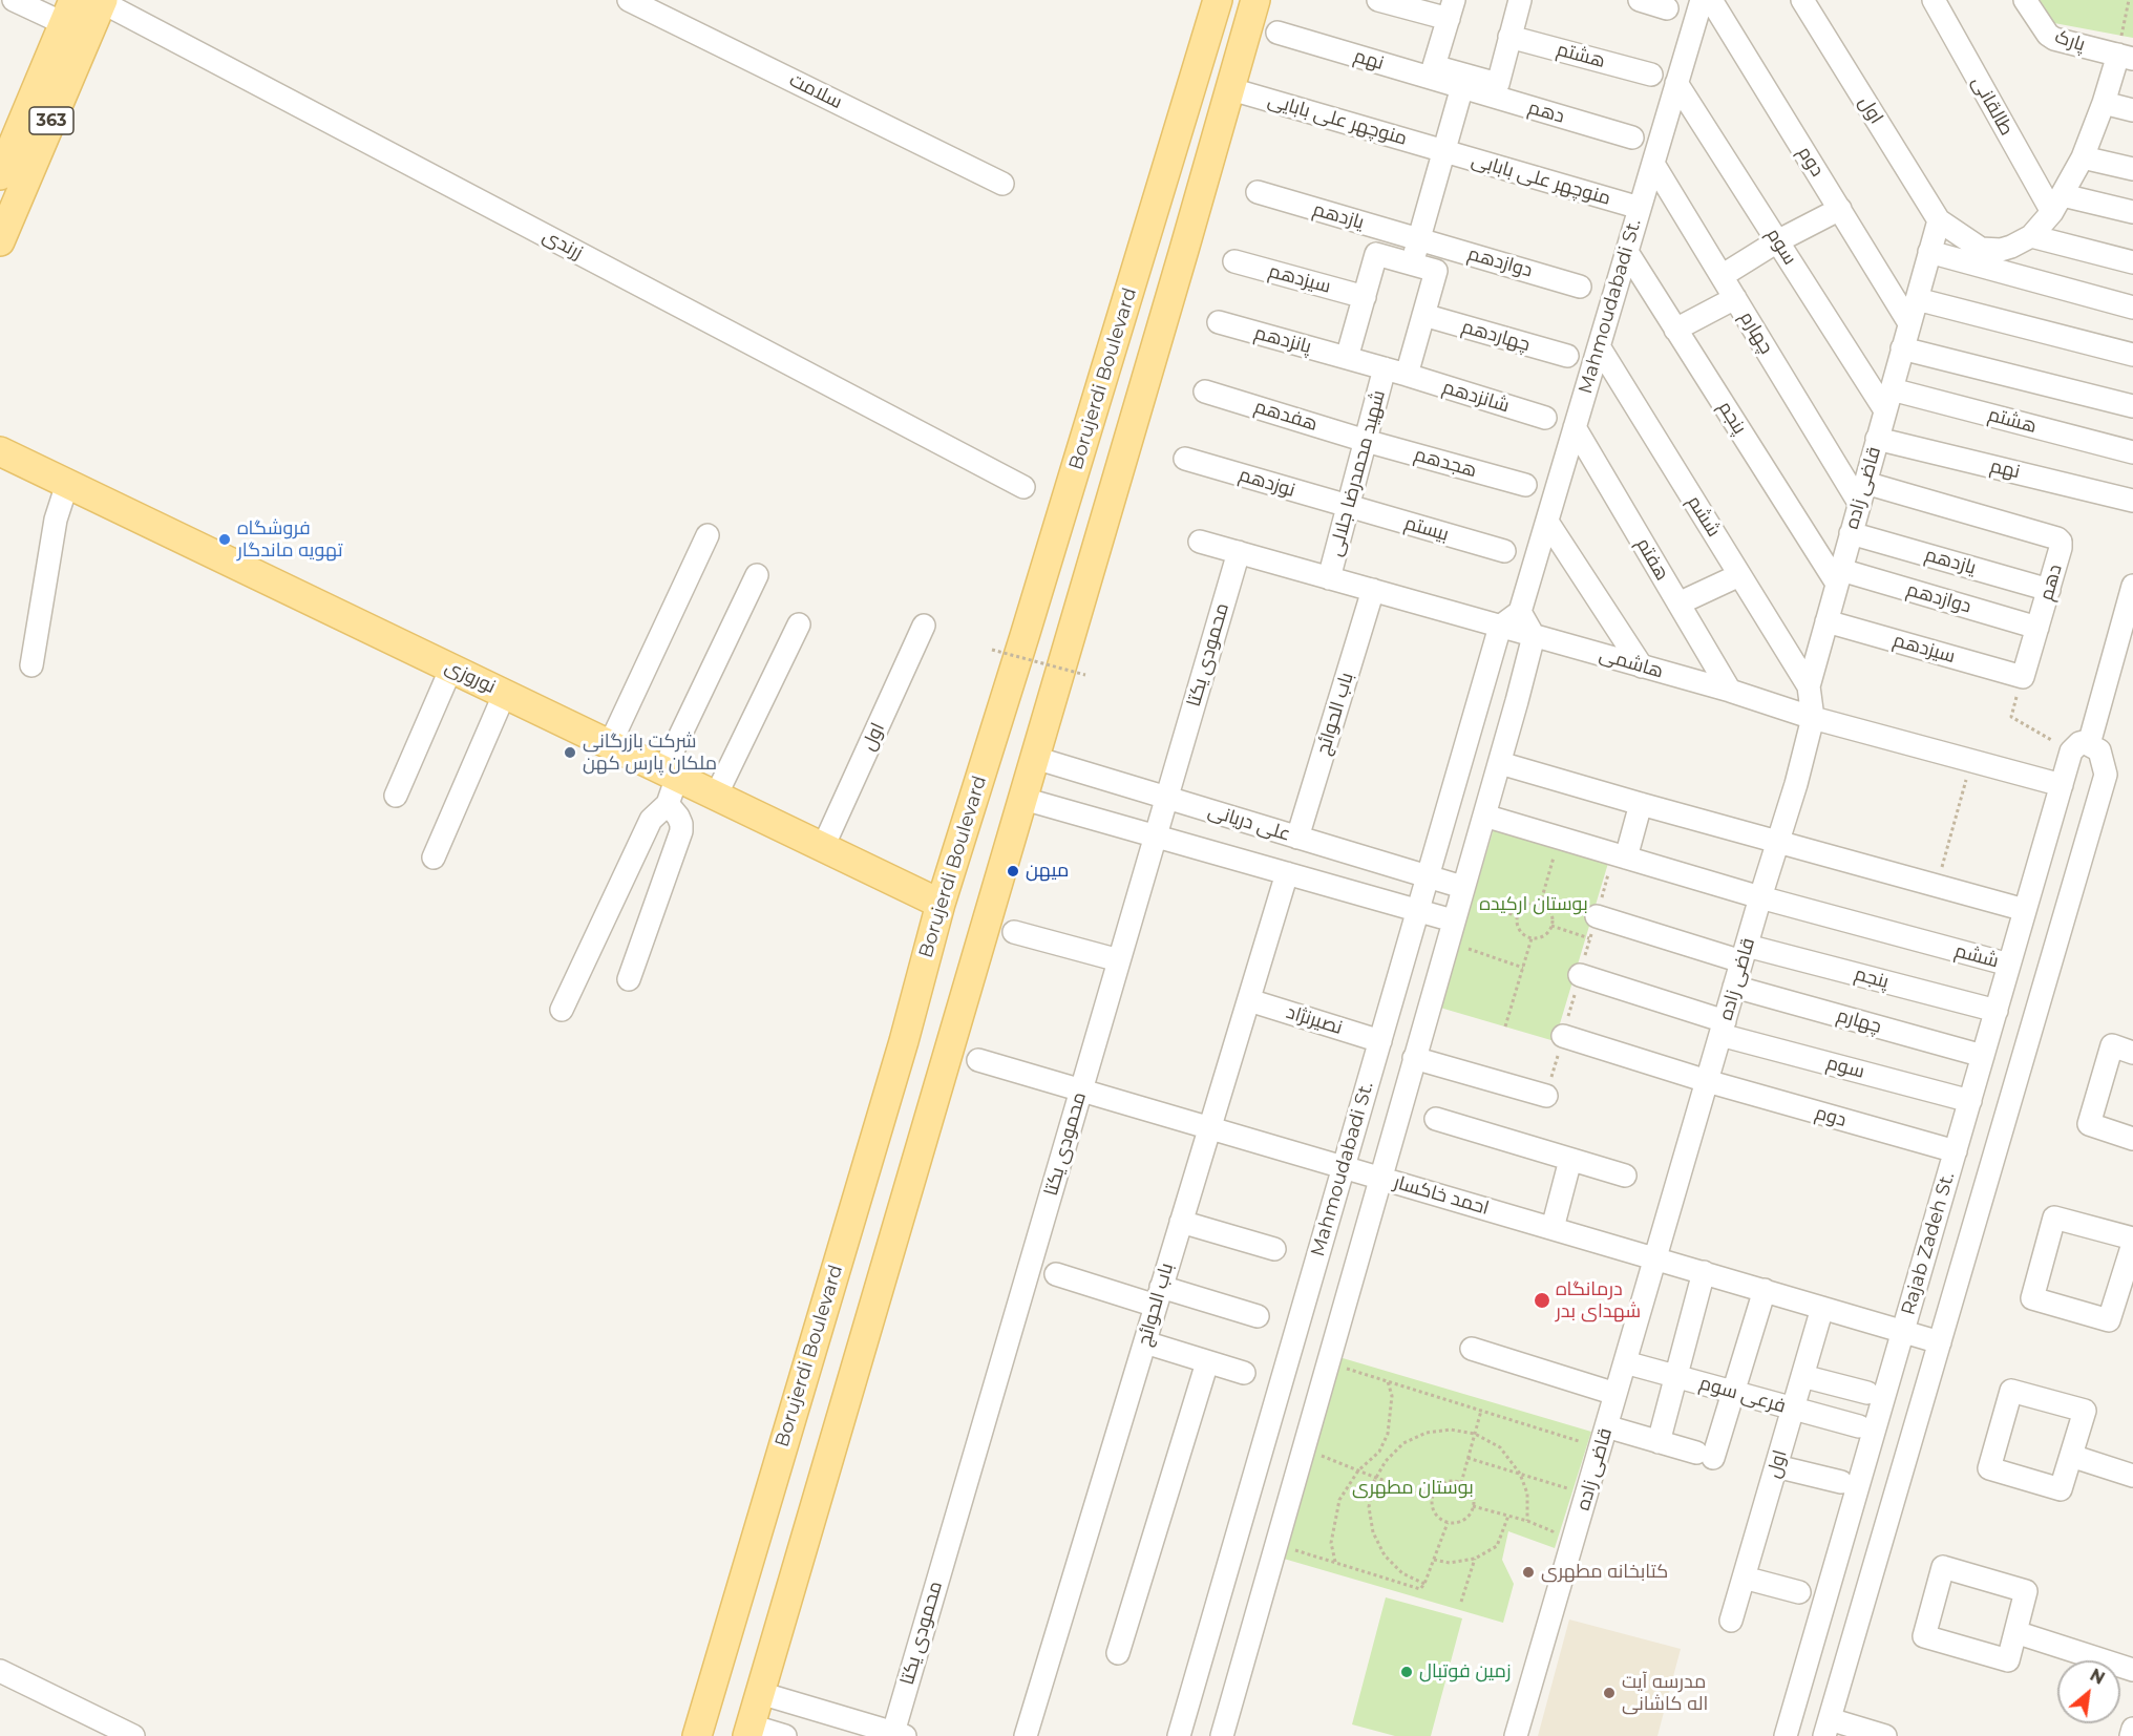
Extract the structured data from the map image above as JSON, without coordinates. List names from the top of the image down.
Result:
{
  "streets": {
    "main road": ["363", "Borujerdi Boulevard", "نوروزی"],
    "street": [
      "پارک",
      "هشتم",
      "نهم",
      "سلامت",
      "طالقانی",
      "اول",
      "دهم",
      "منوچهر علی بابایی",
      "دوم",
      "منوچهر علی بابابی",
      "یازدهم",
      "زرندی",
      "سوم",
      "دوازدهم",
      "سیزدهم",
      "Mahmoudabadi St.",
      "چهارم",
      "چهاردهم",
      "پانزدهم",
      "شانزدهم",
      "هفدهم",
      "پنجم",
      "هجدهم",
      "شهید محمدرضا جلالی",
      "نوزدهم",
      "قاضی زاده",
      "ششم",
      "بیستم",
      "هفتم",
      "محمودی یکتا",
      "هاشمی",
      "باب الحوائج",
      "علی دریانی",
      "نصیرنژاد",
      "احمد خاکسار",
      "Rajab Zadeh St.",
      "فرعی سوم"
    ]
  },
  "crossings": [
    ["هشتم", "قاضی زاده"],
    ["نهم", "دهم"],
    ["نهم", "قاضی زاده"],
    ["اول", "قاضی زاده"],
    ["اول", "نوروزی"],
    ["اول", "احمد خاکسار"],
    ["اول", "فرعی سوم"],
    ["دهم", "یازدهم"],
    ["دهم", "دوازدهم"],
    ["دهم", "سیزدهم"],
    ["دهم", "چهارم"],
    ["دهم", "قاضی زاده"],
    ["منوچهر علی بابایی", "منوچهر علی بابابی"],
    ["363", "زرندی"],
    ["دوم", "قاضی زاده"],
    ["دوم", "Rajab Zadeh St."],
    ["منوچهر علی بابابی", "Mahmoudabadi St."],
    ["یازدهم", "دوازدهم"],
    ["یازدهم", "قاضی زاده"],
    ["سوم", "Mahmoudabadi St."],
    ["سوم", "قاضی زاده"],
    ["سوم", "Rajab Zadeh St."],
    ["دوازدهم", "پنجم"],
    ["دوازدهم", "قاضی زاده"],
    ["سیزدهم", "شهید محمدرضا جلالی"],
    ["سیزدهم", "قاضی زاده"],
    ["Mahmoudabadi St.", "چهارم"],
    ["Mahmoudabadi St.", "پنجم"],
    ["Mahmoudabadi St.", "ششم"],
    ["Mahmoudabadi St.", "هفتم"],
    ["Mahmoudabadi St.", "هاشمی"],
    ["Mahmoudabadi St.", "علی دریانی"],
    ["Mahmoudabadi St.", "نصیرنژاد"],
    ["Mahmoudabadi St.", "احمد خاکسار"],
    ["چهارم", "قاضی زاده"],
    ["چهارم", "Rajab Zadeh St."],
    ["چهاردهم", "شهید محمدرضا جلالی"],
    ["پانزدهم", "شهید محمدرضا جلالی"],
    ["Borujerdi Boulevard", "نوروزی"],
    ["شانزدهم", "شهید محمدرضا جلالی"],
    ["هفدهم", "هجدهم"],
    ["هفدهم", "شهید محمدرضا جلالی"],
    ["پنجم", "قاضی زاده"],
    ["پنجم", "Rajab Zadeh St."],
    ["هجدهم", "شهید محمدرضا جلالی"],
    ["شهید محمدرضا جلالی", "نوزدهم"],
    ["شهید محمدرضا جلالی", "بیستم"],
    ["شهید محمدرضا جلالی", "هاشمی"],
    ["نوزدهم", "بیستم"],
    ["قاضی زاده", "ششم"],
    ["قاضی زاده", "هاشمی"],
    ["قاضی زاده", "احمد خاکسار"],
    ["قاضی زاده", "فرعی سوم"],
    ["ششم", "Rajab Zadeh St."],
    ["هفتم", "هاشمی"],
    ["محمودی یکتا", "هاشمی"],
    ["محمودی یکتا", "علی دریانی"],
    ["محمودی یکتا", "احمد خاکسار"],
    ["هاشمی", "باب الحوائج"],
    ["هاشمی", "Rajab Zadeh St."],
    ["باب الحوائج", "علی دریانی"],
    ["باب الحوائج", "نصیرنژاد"],
    ["باب الحوائج", "احمد خاکسار"],
    ["احمد خاکسار", "Rajab Zadeh St."]
  ],
  "parks": ["بوستان ارکیده", "بوستان مطهری"],
  "places": [
    "فروشگاه تهویه ماندگار",
    "شرکت بازرگانی ملکان پارس کهن",
    "میهن",
    "درمانگاه شهدای بدر",
    "کتابخانه مطهری",
    "زمین فوتبال",
    "مدرسه آیت اله کاشانی"
  ],
  "north": "top right"
}
